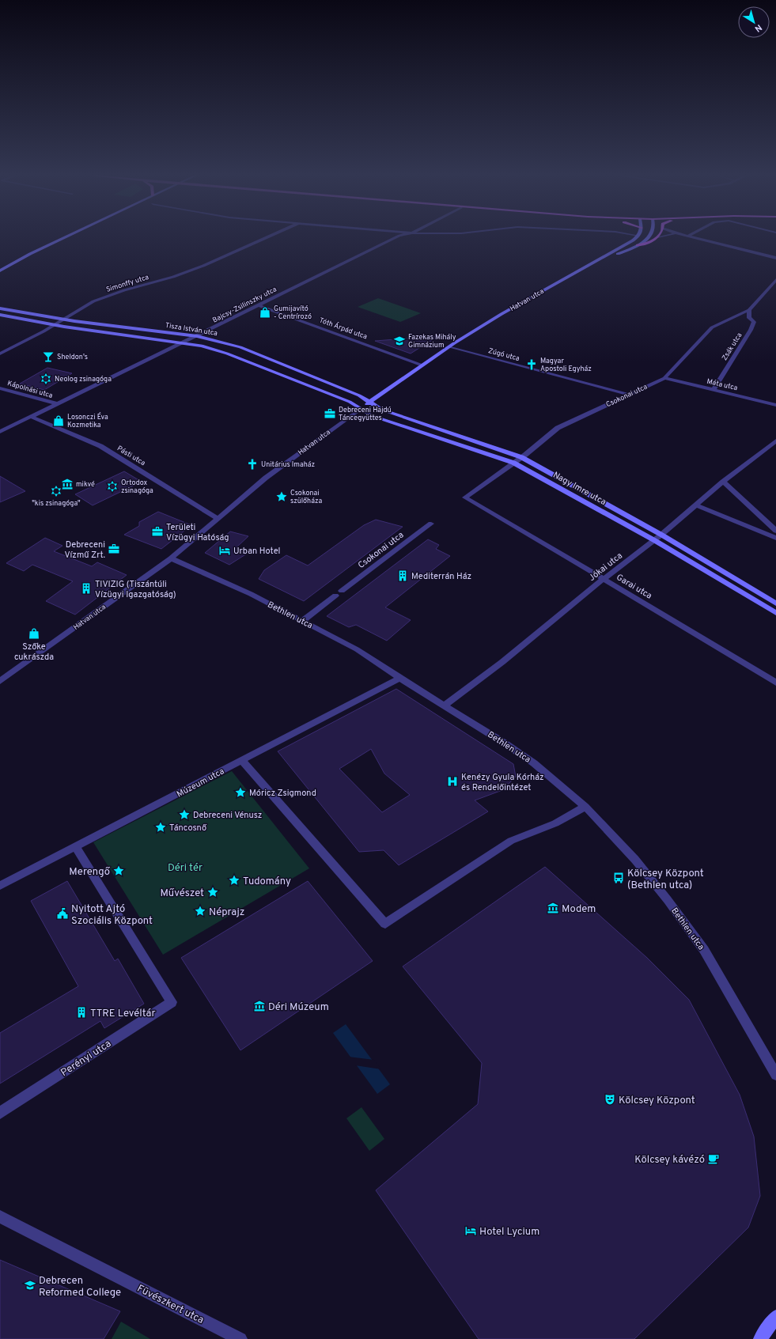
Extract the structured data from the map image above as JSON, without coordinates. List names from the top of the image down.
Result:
{
  "streets": {
    "street": [
      "Simonffy utca",
      "Hatvan utca",
      "Bajcsy-Zsilinszky utca",
      "Tóth Árpád utca",
      "Tisza István utca",
      "Zsák utca",
      "Zúgó utca",
      "Máta utca",
      "Kápolnási utca",
      "Csokonai utca",
      "Pásti utca",
      "Nagy Imre utca",
      "Jókai utca",
      "Garai utca",
      "Bethlen utca",
      "Múzeum utca",
      "Perényi utca",
      "Füvészkert utca"
    ]
  },
  "crossings": [
    ["Simonffy utca", "Tisza István utca"],
    ["Hatvan utca", "Tóth Árpád utca"],
    ["Hatvan utca", "Tisza István utca"],
    ["Hatvan utca", "Zúgó utca"],
    ["Hatvan utca", "Pásti utca"],
    ["Hatvan utca", "Nagy Imre utca"],
    ["Hatvan utca", "Bethlen utca"],
    ["Bajcsy-Zsilinszky utca", "Tóth Árpád utca"],
    ["Bajcsy-Zsilinszky utca", "Tisza István utca"],
    ["Bajcsy-Zsilinszky utca", "Kápolnási utca"],
    ["Bajcsy-Zsilinszky utca", "Pásti utca"],
    ["Tisza István utca", "Nagy Imre utca"],
    ["Zsák utca", "Máta utca"],
    ["Zsák utca", "Csokonai utca"],
    ["Zúgó utca", "Csokonai utca"],
    ["Máta utca", "Csokonai utca"],
    ["Csokonai utca", "Nagy Imre utca"],
    ["Csokonai utca", "Garai utca"],
    ["Nagy Imre utca", "Jókai utca"],
    ["Jókai utca", "Garai utca"],
    ["Jókai utca", "Bethlen utca"],
    ["Bethlen utca", "Múzeum utca"],
    ["Múzeum utca", "Perényi utca"]
  ],
  "parks": ["Déri tér"],
  "places": {
    "shop": ["Gumijavító - Centrírozó", "Losonczi Éva Kozmetika", "Szőke cukrászda"],
    "school or university": ["Fazekas Mihály Gimnázium", "Debrecen Reformed College"],
    "bar": ["Sheldon's"],
    "church": ["Magyar Apostoli Egyház", "Unitárius Imaház"],
    "synagogue": ["Neolog zsinagóga", "Ortodox zsinagóga", "\"kis zsinagóga\""],
    "office": ["Debreceni Hajdú Táncegyüttes", "Területi Vízügyi Hatóság", "Debreceni Vízmű Zrt."],
    "museum": ["mikvé", "Modem", "Déri Múzeum"],
    "place": [
      "Csokonai szülőháza",
      "Móricz Zsigmond",
      "Debreceni Vénusz",
      "Táncosnő",
      "Merengő",
      "Tudomány",
      "Művészet",
      "Néprajz"
    ],
    "hotel": ["Urban Hotel", "Hotel Lycium"],
    "building": ["Mediterrán Ház", "TIVIZIG (Tiszántúli Vízügyi Igazgatóság)", "TTRE Levéltár"],
    "hospital": ["Kenézy Gyula Kórház és Rendelőintézet"],
    "bus stop": ["Kölcsey Központ (Bethlen utca)"],
    "public building": ["Nyitott Ajtó Szociális Központ"],
    "theatre": ["Kölcsey Központ"],
    "cafe": ["Kölcsey kávézó"]
  },
  "north": "bottom right"
}
